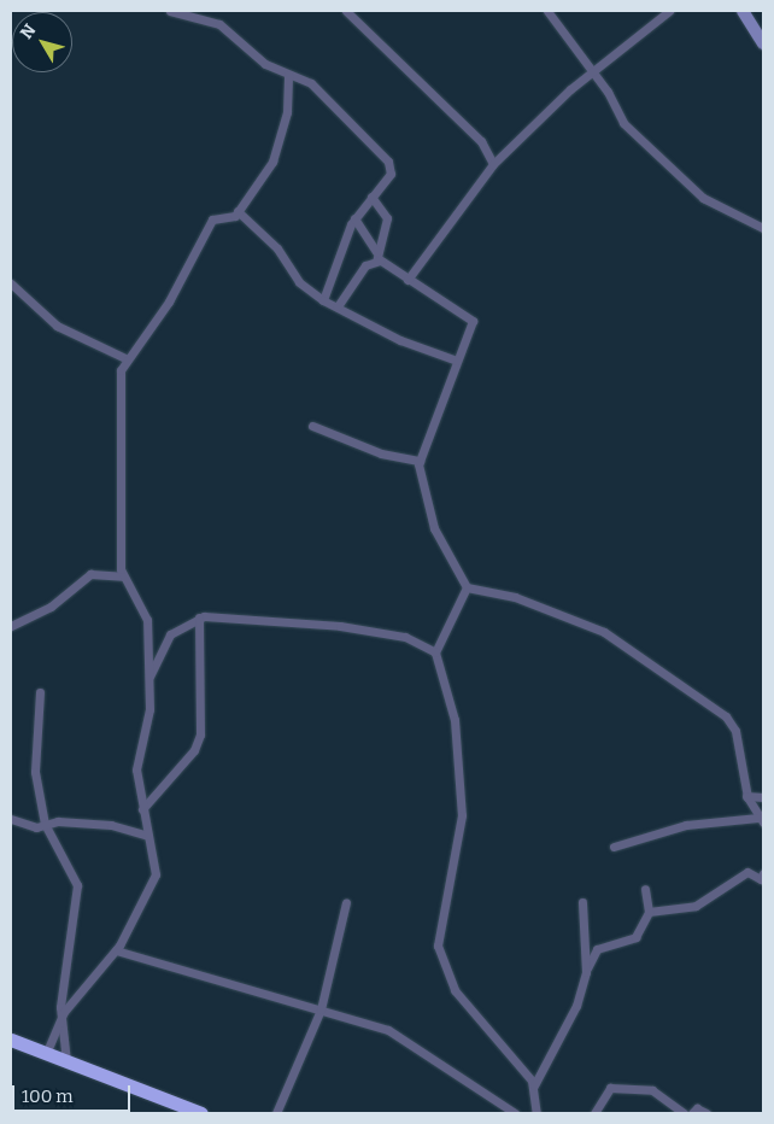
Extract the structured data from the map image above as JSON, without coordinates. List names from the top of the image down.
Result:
{
  "scale_bar": "100 m",
  "north": "top left"
}
